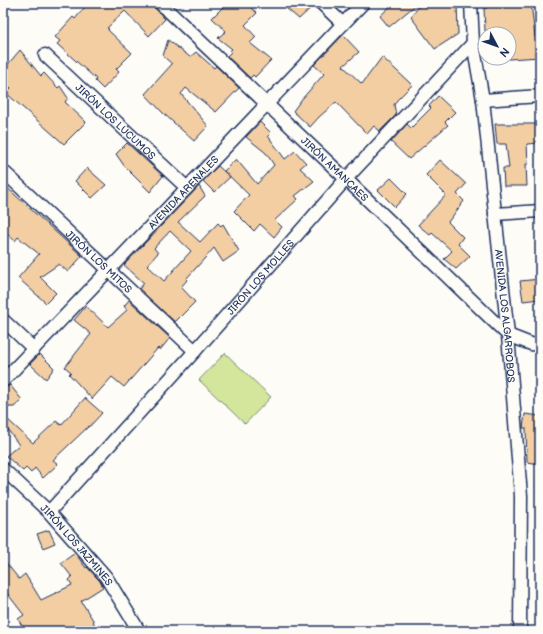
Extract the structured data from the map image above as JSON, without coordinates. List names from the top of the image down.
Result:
{
  "streets": {
    "street": [
      "JIRÓN LOS LÚCUMOS",
      "JIRÓN AMANCAES",
      "AVENIDA ARENALES",
      "JIRÓN LOS MITOS",
      "JIRÓN LOS MOLLES",
      "AVENIDA LOS ALGARROBOS",
      "JIRÓN LOS JAZMINES"
    ]
  },
  "crossings": [
    ["JIRÓN LOS LÚCUMOS", "AVENIDA ARENALES"],
    ["JIRÓN AMANCAES", "AVENIDA ARENALES"],
    ["JIRÓN AMANCAES", "JIRÓN LOS MOLLES"],
    ["JIRÓN AMANCAES", "AVENIDA LOS ALGARROBOS"],
    ["AVENIDA ARENALES", "JIRÓN LOS MITOS"],
    ["JIRÓN LOS MITOS", "JIRÓN LOS MOLLES"],
    ["JIRÓN LOS MOLLES", "AVENIDA LOS ALGARROBOS"],
    ["JIRÓN LOS MOLLES", "JIRÓN LOS JAZMINES"]
  ],
  "north": "bottom right"
}
